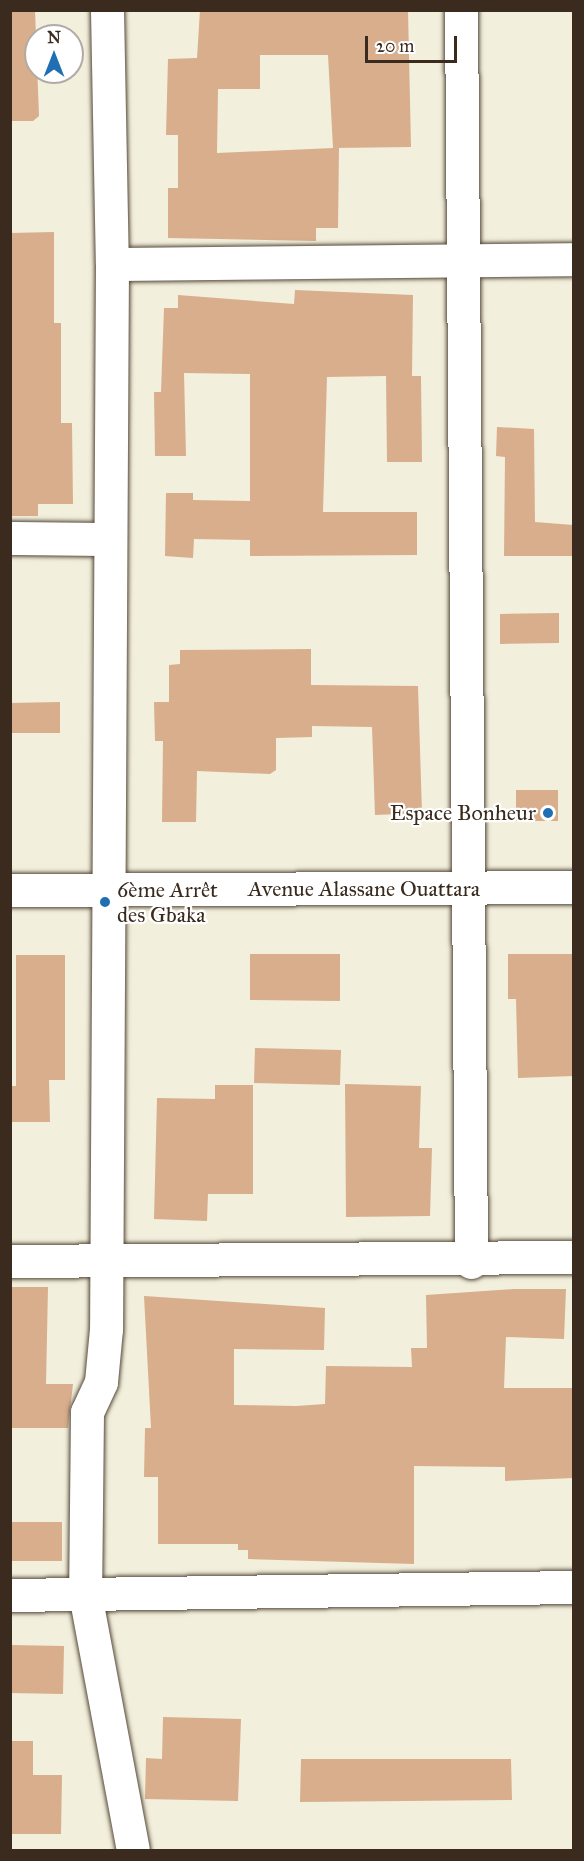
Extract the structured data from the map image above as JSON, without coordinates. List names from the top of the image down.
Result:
{
  "streets": {
    "street": ["Avenue Alassane Ouattara"]
  },
  "places": ["Espace Bonheur", "6ème Arrêt des Gbaka"],
  "scale_bar": "20 m",
  "north": "top"
}
